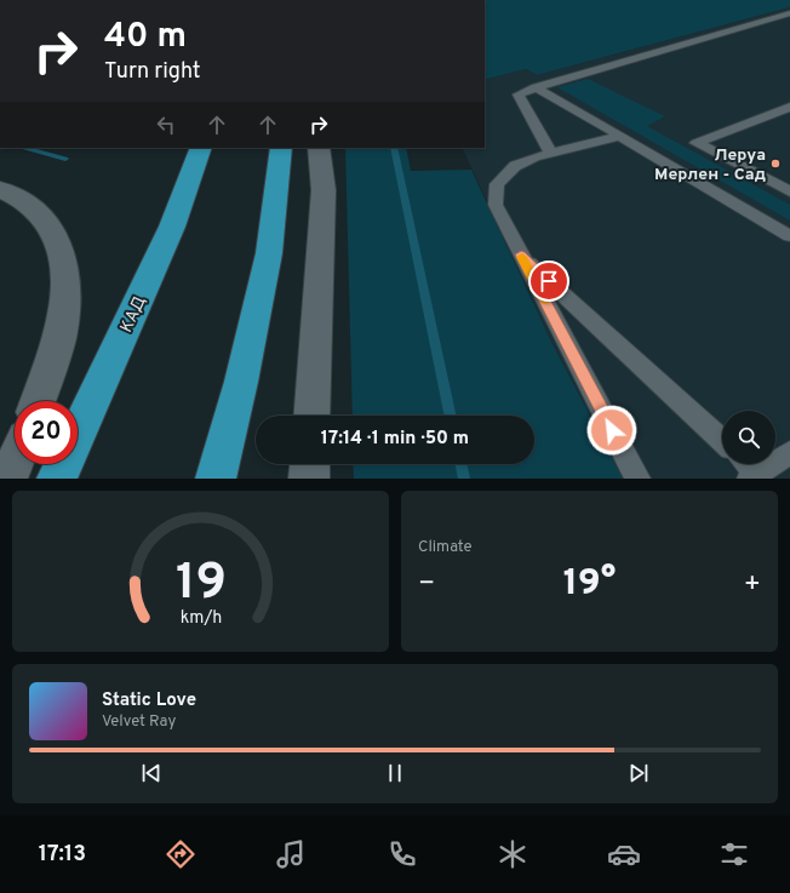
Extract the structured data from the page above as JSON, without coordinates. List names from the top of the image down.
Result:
{
  "streets": {
    "highway": ["КАД"]
  },
  "places": ["Леруа Мерлен - Сад"],
  "page": {
    "turn": ["40 m", "Turn right"],
    "limit": "20",
    "trip": "17:14 · 1 min · 50 m",
    "tile": "Climate",
    "heat": ["−", "19°", "+"],
    "song": ["Static Love", "Velvet Ray"],
    "tabs": "17:13",
    "gauge": ["19", "km/h"]
  }
}
